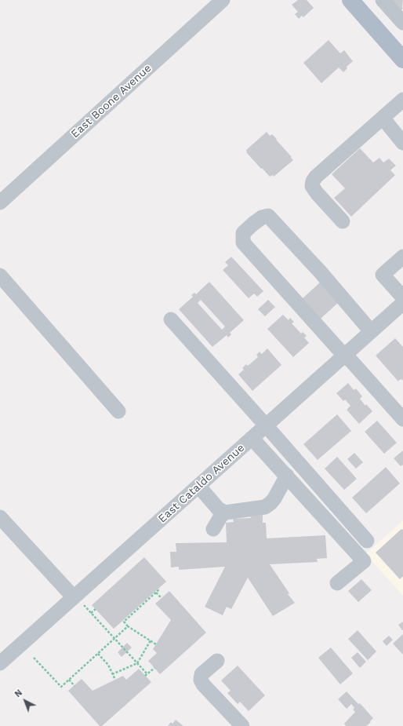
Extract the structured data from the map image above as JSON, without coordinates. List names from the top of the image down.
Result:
{
  "streets": {
    "street": ["East Boone Avenue", "East Cataldo Avenue"]
  },
  "north": "top left"
}
